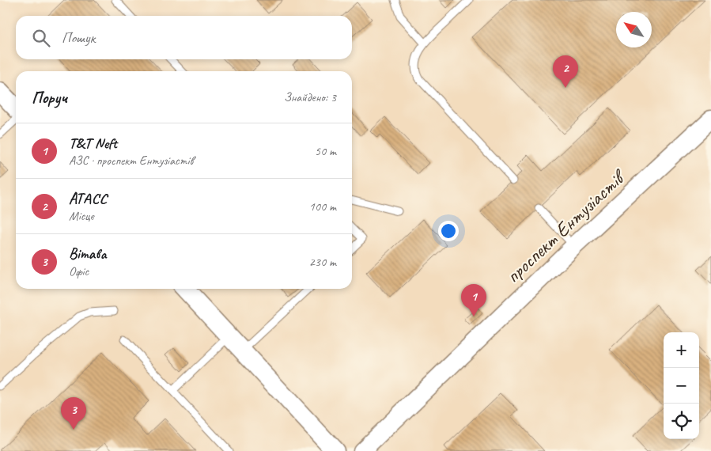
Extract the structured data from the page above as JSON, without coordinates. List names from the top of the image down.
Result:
{
  "streets": {
    "street": ["проспект Ентузіастів"]
  },
  "north": "top left",
  "page": {
    "search": "Пошук",
    "pins": ["2", "1", "3"],
    "heading": ["Поруч", "Знайдено: 3"],
    "list": [
      {
        "mark": "1",
        "name": "T&T Neft",
        "note": "АЗС · проспект Ентузіастів",
        "value": "50 m"
      },
      {
        "mark": "2",
        "name": "АТАСС",
        "note": "Місце",
        "value": "100 m"
      },
      {
        "mark": "3",
        "name": "Вітава",
        "note": "Офіс",
        "value": "230 m"
      }
    ],
    "map_buttons": ["+", "−"]
  }
}
